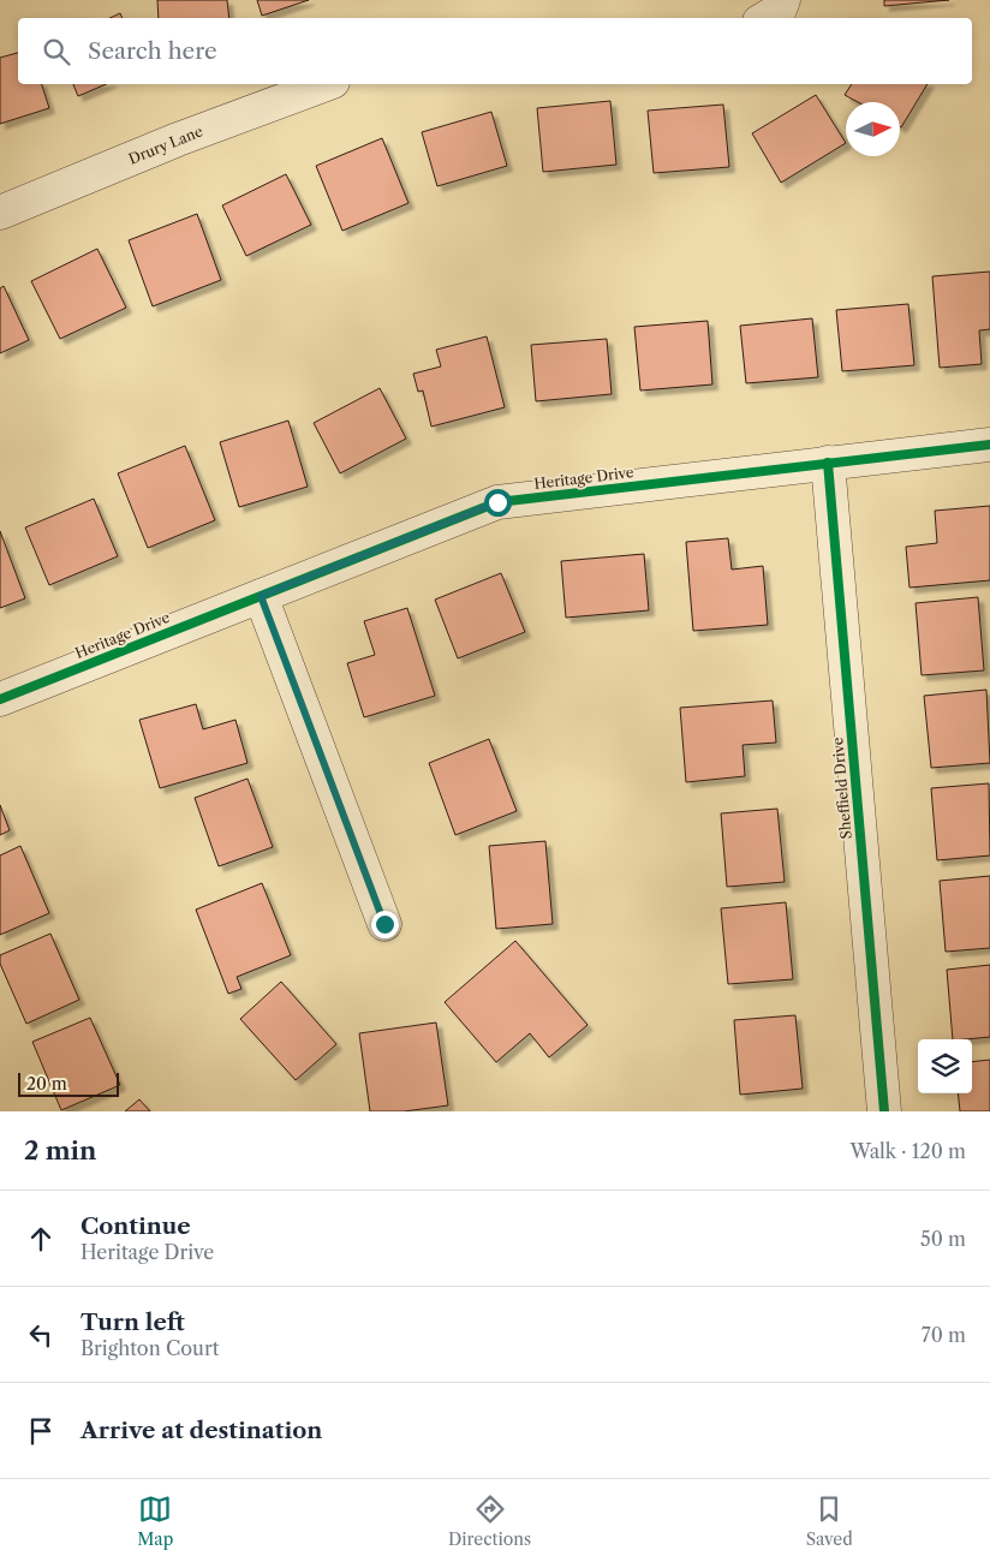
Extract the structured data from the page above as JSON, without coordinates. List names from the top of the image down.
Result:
{
  "streets": {
    "street": ["Drury Lane", "Heritage Drive", "Sheffield Drive"]
  },
  "crossings": [
    ["Heritage Drive", "Sheffield Drive"]
  ],
  "scale_bar": "20 m",
  "north": "right",
  "page": {
    "search": "Search here",
    "scale": "20 m",
    "heading": ["2 min", "Walk · 120 m"],
    "list": [
      ["Continue", "Heritage Drive", "50 m"],
      ["Turn left", "Brighton Court", "70 m"],
      "Arrive at destination"
    ],
    "nav": ["Map", "Directions", "Saved"]
  }
}
